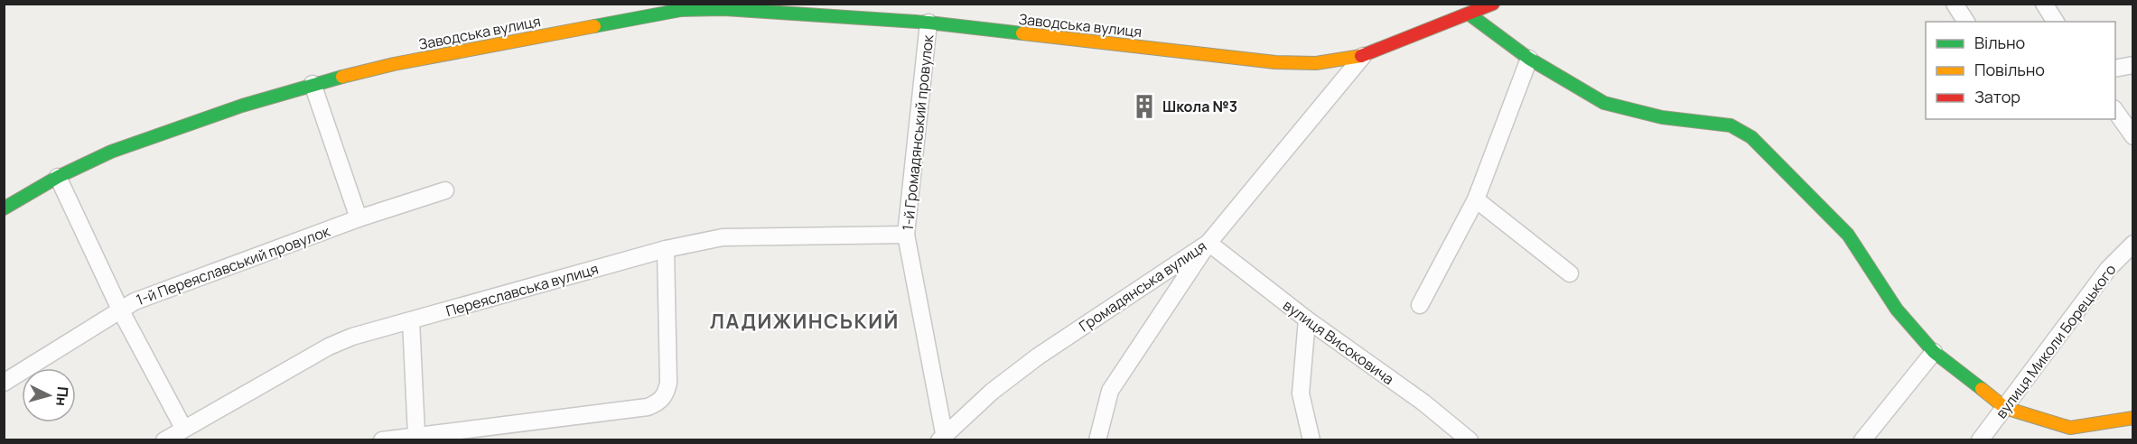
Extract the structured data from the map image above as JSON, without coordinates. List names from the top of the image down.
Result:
{
  "streets": {
    "street": [
      "Заводська вулиця",
      "1-й Громадянський провулок",
      "1-й Переяславський провулок",
      "Громадянська вулиця",
      "Переяславська вулиця",
      "вулиця Миколи Борецького",
      "вулиця Високовича"
    ]
  },
  "crossings": [
    ["Заводська вулиця", "1-й Громадянський провулок"],
    ["Заводська вулиця", "Громадянська вулиця"],
    ["1-й Громадянський провулок", "Громадянська вулиця"],
    ["1-й Громадянський провулок", "Переяславська вулиця"],
    ["Громадянська вулиця", "вулиця Високовича"]
  ],
  "districts": ["ЛАДИЖИНСЬКИЙ"],
  "places": {
    "building": ["Школа №3"]
  },
  "legend": ["Вільно", "Повільно", "Затор"],
  "north": "right"
}
